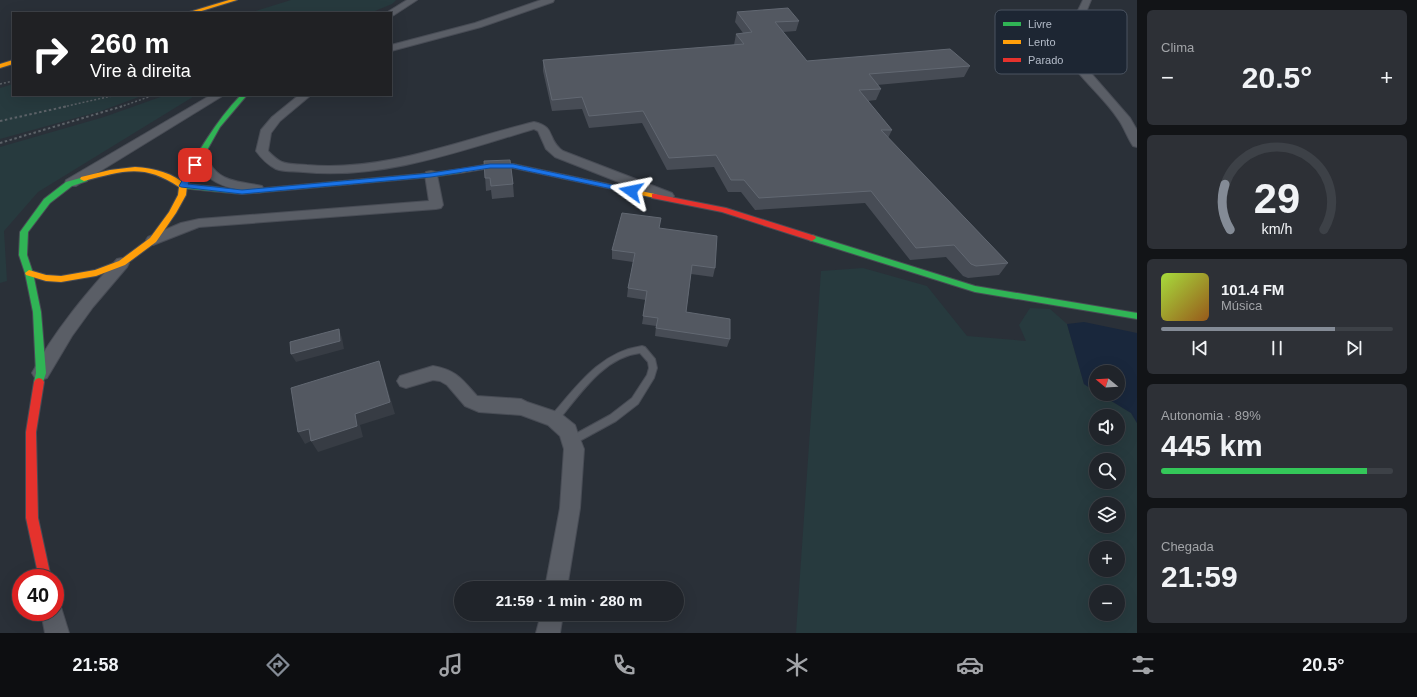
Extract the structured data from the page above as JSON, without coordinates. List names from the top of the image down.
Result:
{
  "legend": ["Livre", "Lento", "Parado"],
  "north": "left",
  "page": {
    "tile": [
      "Clima",
      ["Autonomia · 89%", "445 km"],
      ["Chegada", "21:59"]
    ],
    "turn": ["260 m", "Vire à direita"],
    "heat": ["−", "20.5°", "+"],
    "song": ["101.4 FM", "Música"],
    "map_buttons": ["+", "−"],
    "limit": "40",
    "trip": "21:59 · 1 min · 280 m",
    "tabs": ["21:58", "20.5°"],
    "gauge": ["29", "km/h"]
  }
}
